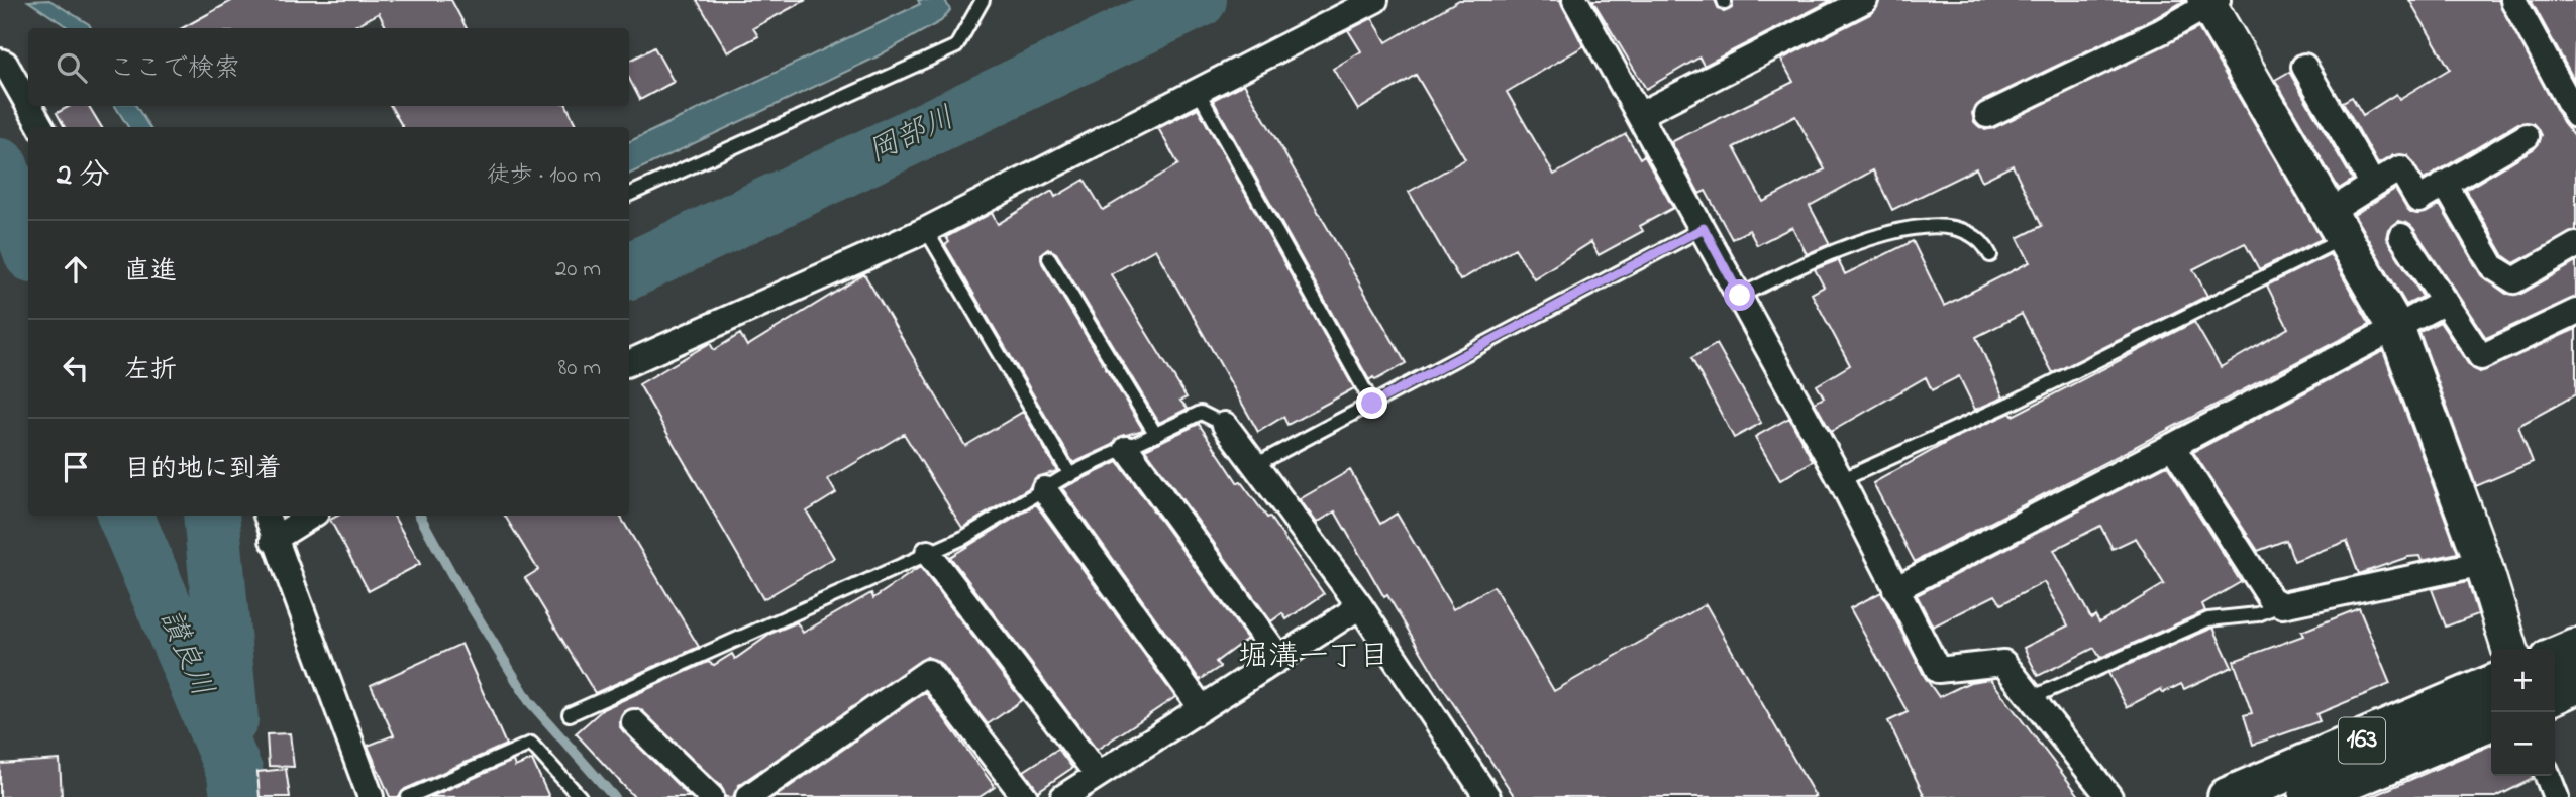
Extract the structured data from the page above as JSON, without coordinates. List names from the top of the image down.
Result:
{
  "streets": {
    "highway": ["163"]
  },
  "districts": ["堀溝一丁目"],
  "water": ["岡部川", "讃良川"],
  "page": {
    "search": "ここで検索",
    "heading": ["2 分", "徒歩 · 100 m"],
    "list": [
      ["直進", "20 m"],
      ["左折", "80 m"],
      "目的地に到着"
    ],
    "map_buttons": ["+", "−"]
  }
}
